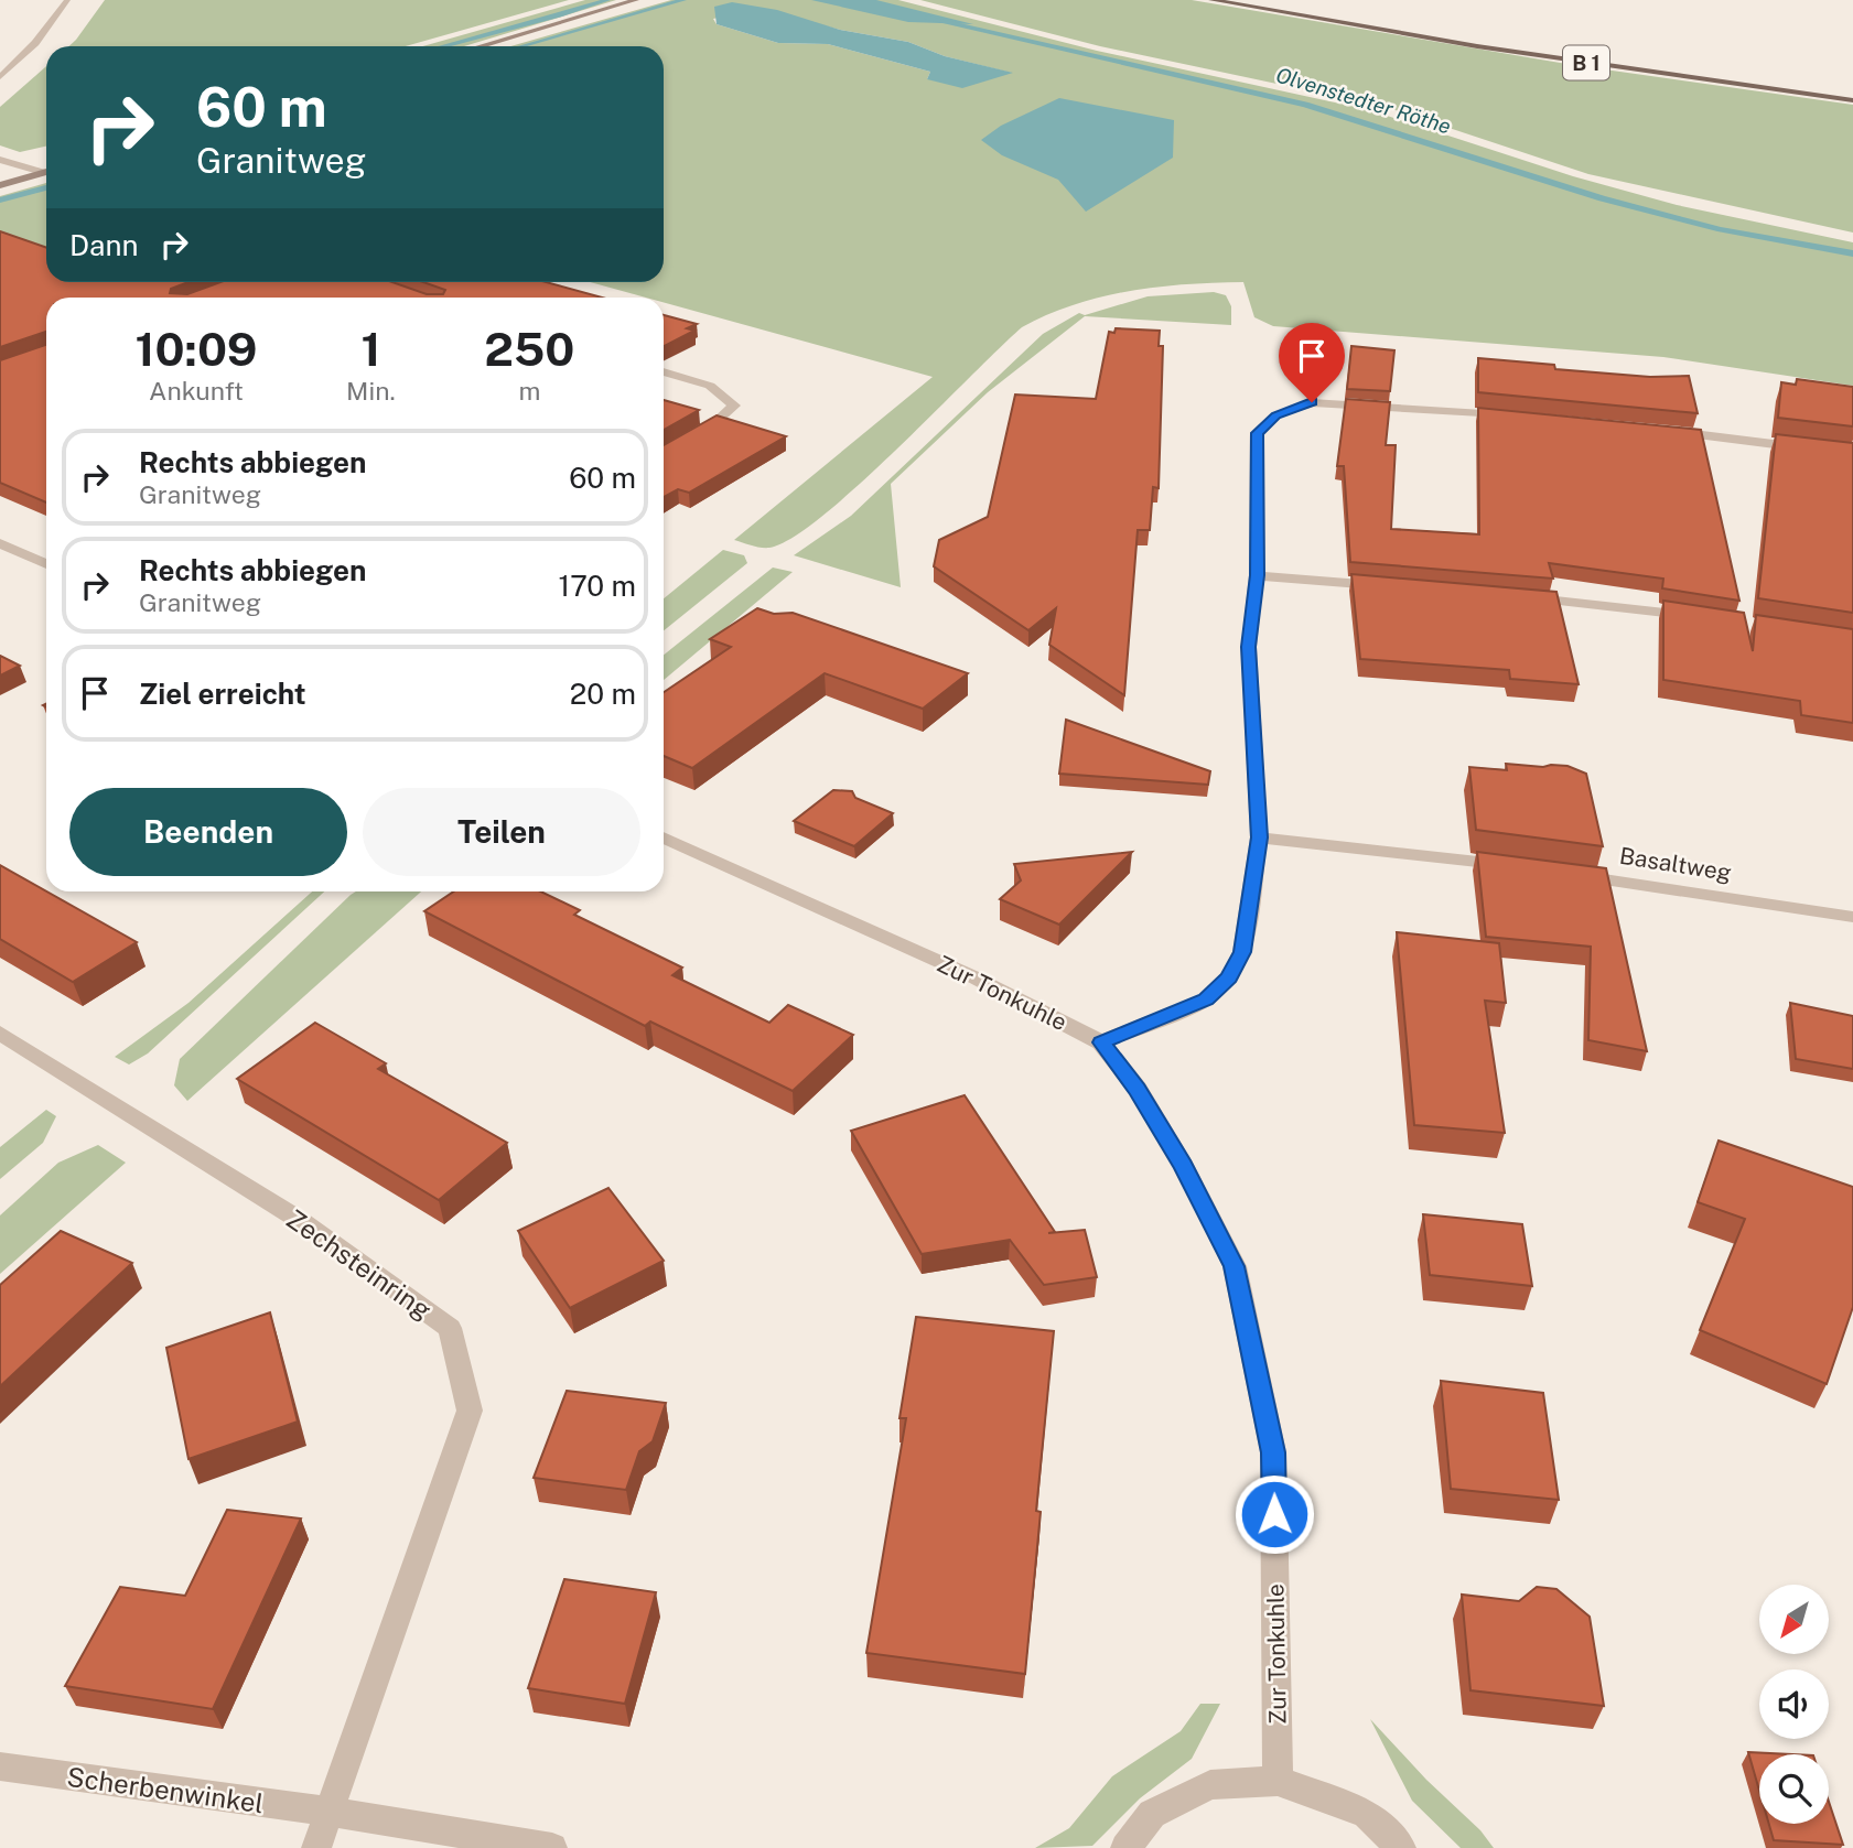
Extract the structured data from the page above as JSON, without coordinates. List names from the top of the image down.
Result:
{
  "streets": {
    "main road": ["B 1"],
    "street": [
      "Basaltweg",
      "Zur Tonkuhle",
      "Zechsteinring",
      "Scherbenwinkel"
    ]
  },
  "crossings": [
    ["Zechsteinring", "Scherbenwinkel"]
  ],
  "water": ["Olvenstedter Röthe"],
  "north": "bottom left",
  "page": {
    "turn": ["60 m", "Granitweg"],
    "then": "Dann",
    "eta": [
      "10:09",
      "Ankunft",
      "1",
      "Min.",
      "250",
      "m"
    ],
    "list": [
      {
        "name": "Rechts abbiegen",
        "note": "Granitweg",
        "value": "60 m"
      },
      {
        "name": "Rechts abbiegen",
        "note": "Granitweg",
        "value": "170 m"
      },
      {
        "name": "Ziel erreicht",
        "value": "20 m"
      }
    ],
    "buttons": ["Beenden", "Teilen"]
  }
}
